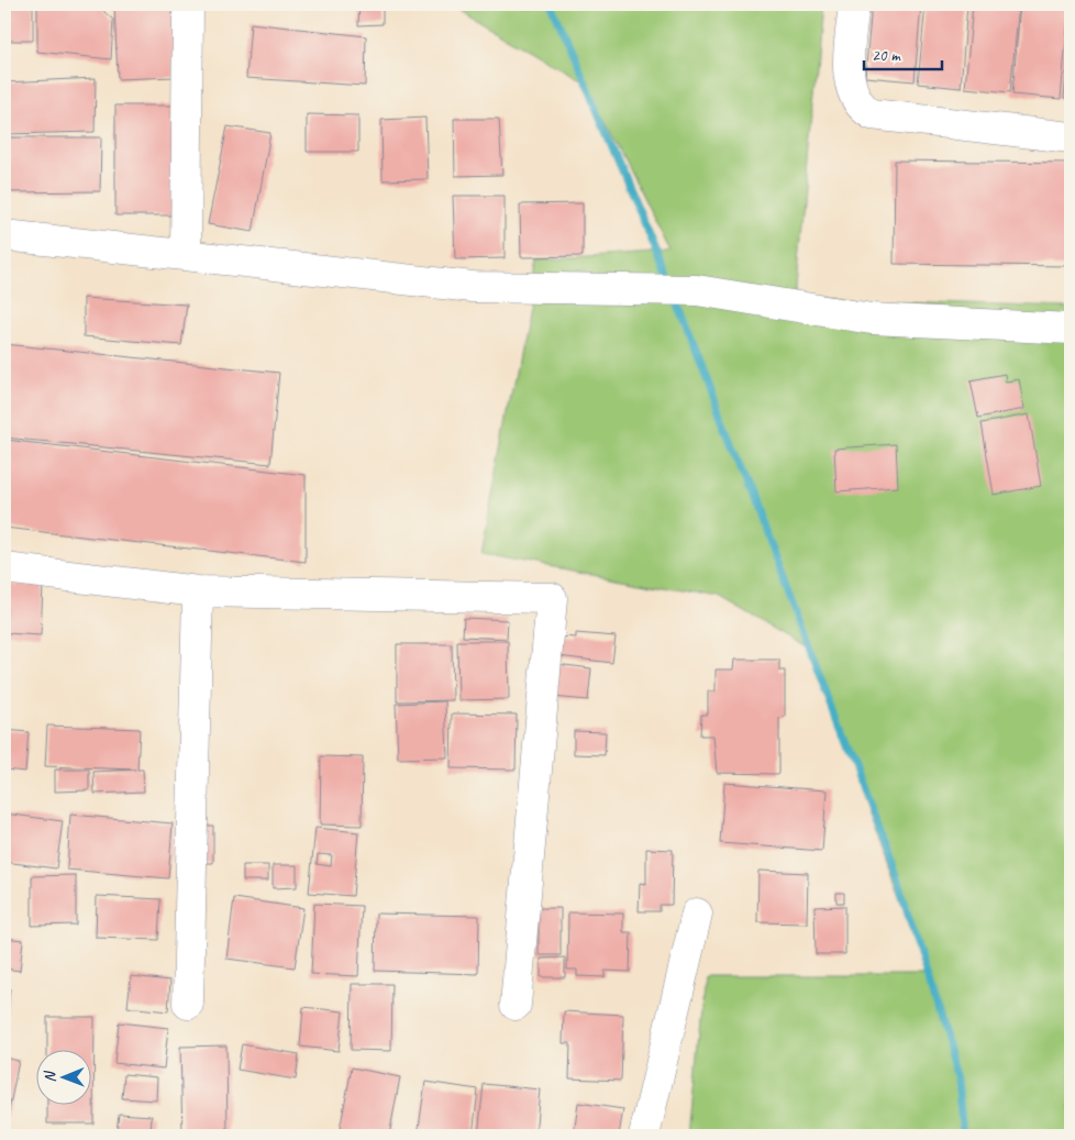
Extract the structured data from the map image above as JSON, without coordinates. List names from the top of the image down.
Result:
{
  "scale_bar": "20 m",
  "north": "left"
}
